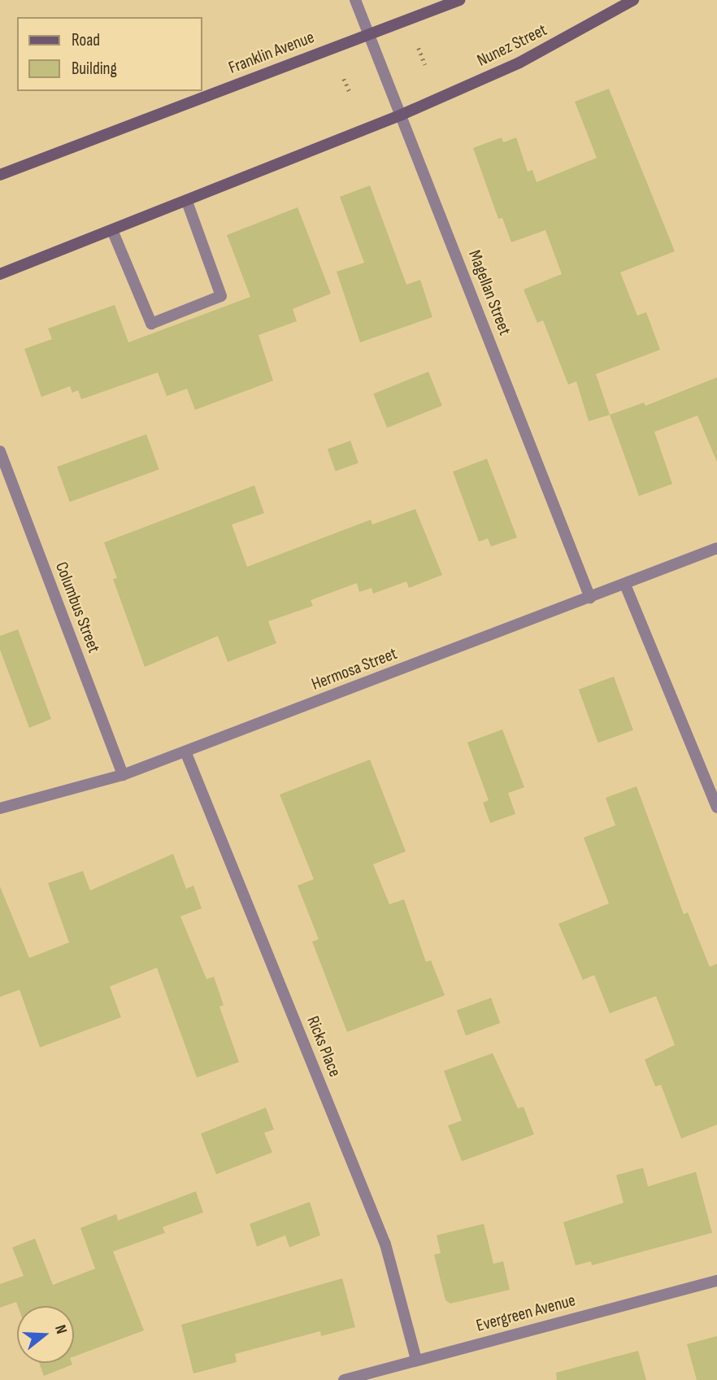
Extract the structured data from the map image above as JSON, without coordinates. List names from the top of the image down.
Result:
{
  "streets": {
    "main road": ["Nunez Street", "Franklin Avenue"],
    "street": [
      "Magellan Street",
      "Columbus Street",
      "Hermosa Street",
      "Ricks Place",
      "Evergreen Avenue"
    ]
  },
  "crossings": [
    ["Nunez Street", "Magellan Street"],
    ["Franklin Avenue", "Magellan Street"],
    ["Magellan Street", "Hermosa Street"],
    ["Columbus Street", "Hermosa Street"],
    ["Hermosa Street", "Ricks Place"],
    ["Ricks Place", "Evergreen Avenue"]
  ],
  "legend": ["Road", "Building"],
  "north": "right"
}
